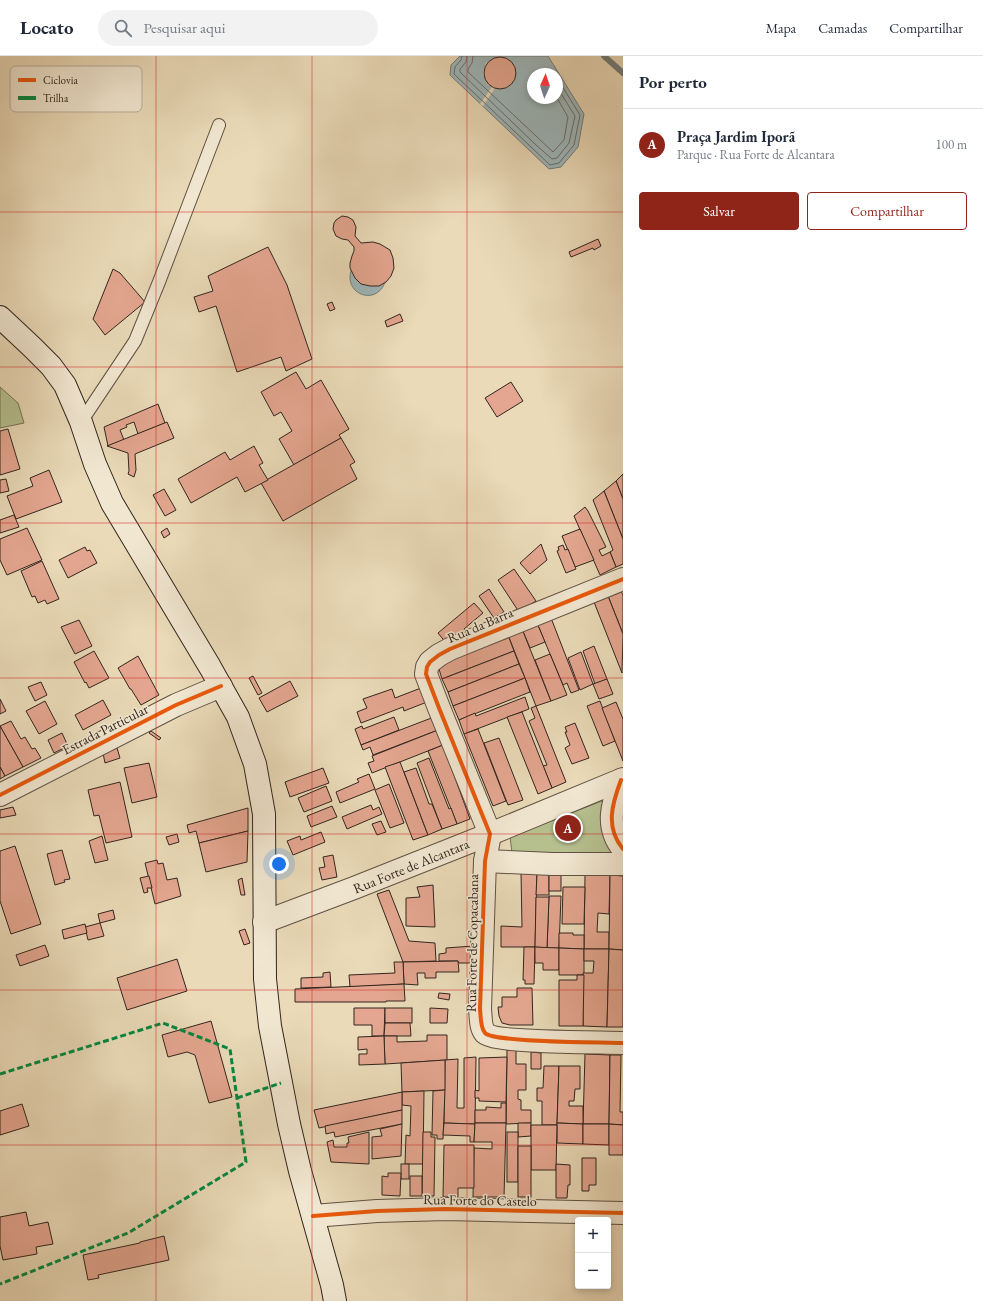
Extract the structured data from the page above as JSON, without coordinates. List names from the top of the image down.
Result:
{
  "streets": {
    "street": [
      "Rua da Barra",
      "Estrada Particular",
      "Rua Forte de Alcantara",
      "Rua Forte de Copacabana",
      "Rua Forte do Castelo"
    ]
  },
  "crossings": [
    ["Rua da Barra", "Rua Forte de Alcantara"],
    ["Rua da Barra", "Rua Forte de Copacabana"],
    ["Rua Forte de Alcantara", "Rua Forte de Copacabana"]
  ],
  "legend": ["Ciclovia", "Trilha"],
  "north": "top",
  "page": {
    "header": "Locato",
    "search": "Pesquisar aqui",
    "nav": ["Mapa", "Camadas", "Compartilhar"],
    "heading": "Por perto",
    "list": [
      {
        "mark": "A",
        "name": "Praça Jardim Iporã",
        "note": "Parque · Rua Forte de Alcantara",
        "value": "100 m"
      }
    ],
    "buttons": ["Salvar", "Compartilhar"],
    "pins": "A",
    "map_buttons": ["+", "−"]
  }
}
